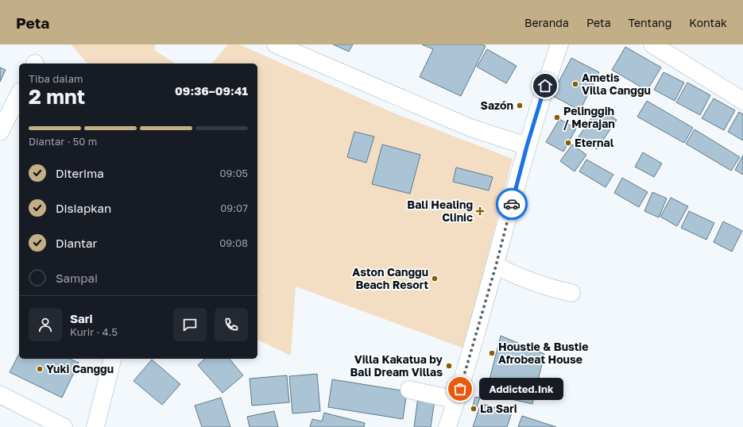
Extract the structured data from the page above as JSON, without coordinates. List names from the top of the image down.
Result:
{
  "places": {
    "other": [
      "Ametis Villa Canggu",
      "Sazón",
      "Pelinggih / Merajan",
      "Eternal",
      "Aston Canggu Beach Resort",
      "Houstie & Bustie Afrobeat House",
      "Villa Kakatua by Bali Dream Villas",
      "Yuki Canggu",
      "Addicted.Ink",
      "La Sari"
    ],
    "health": ["Bali Healing Clinic"]
  },
  "page": {
    "header": "Peta",
    "nav": [
      "Beranda",
      "Peta",
      "Tentang",
      "Kontak"
    ],
    "heading": ["2 mnt", "Tiba dalam", "09:36–09:41"],
    "panel": ["Sari", "Kurir · 4.5"],
    "bar": "Diantar · 50 m",
    "list": [
      ["Diterima", "09:05"],
      ["Disiapkan", "09:07"],
      ["Diantar", "09:08"],
      "Sampai"
    ],
    "bubble": "Addicted.Ink"
  }
}
